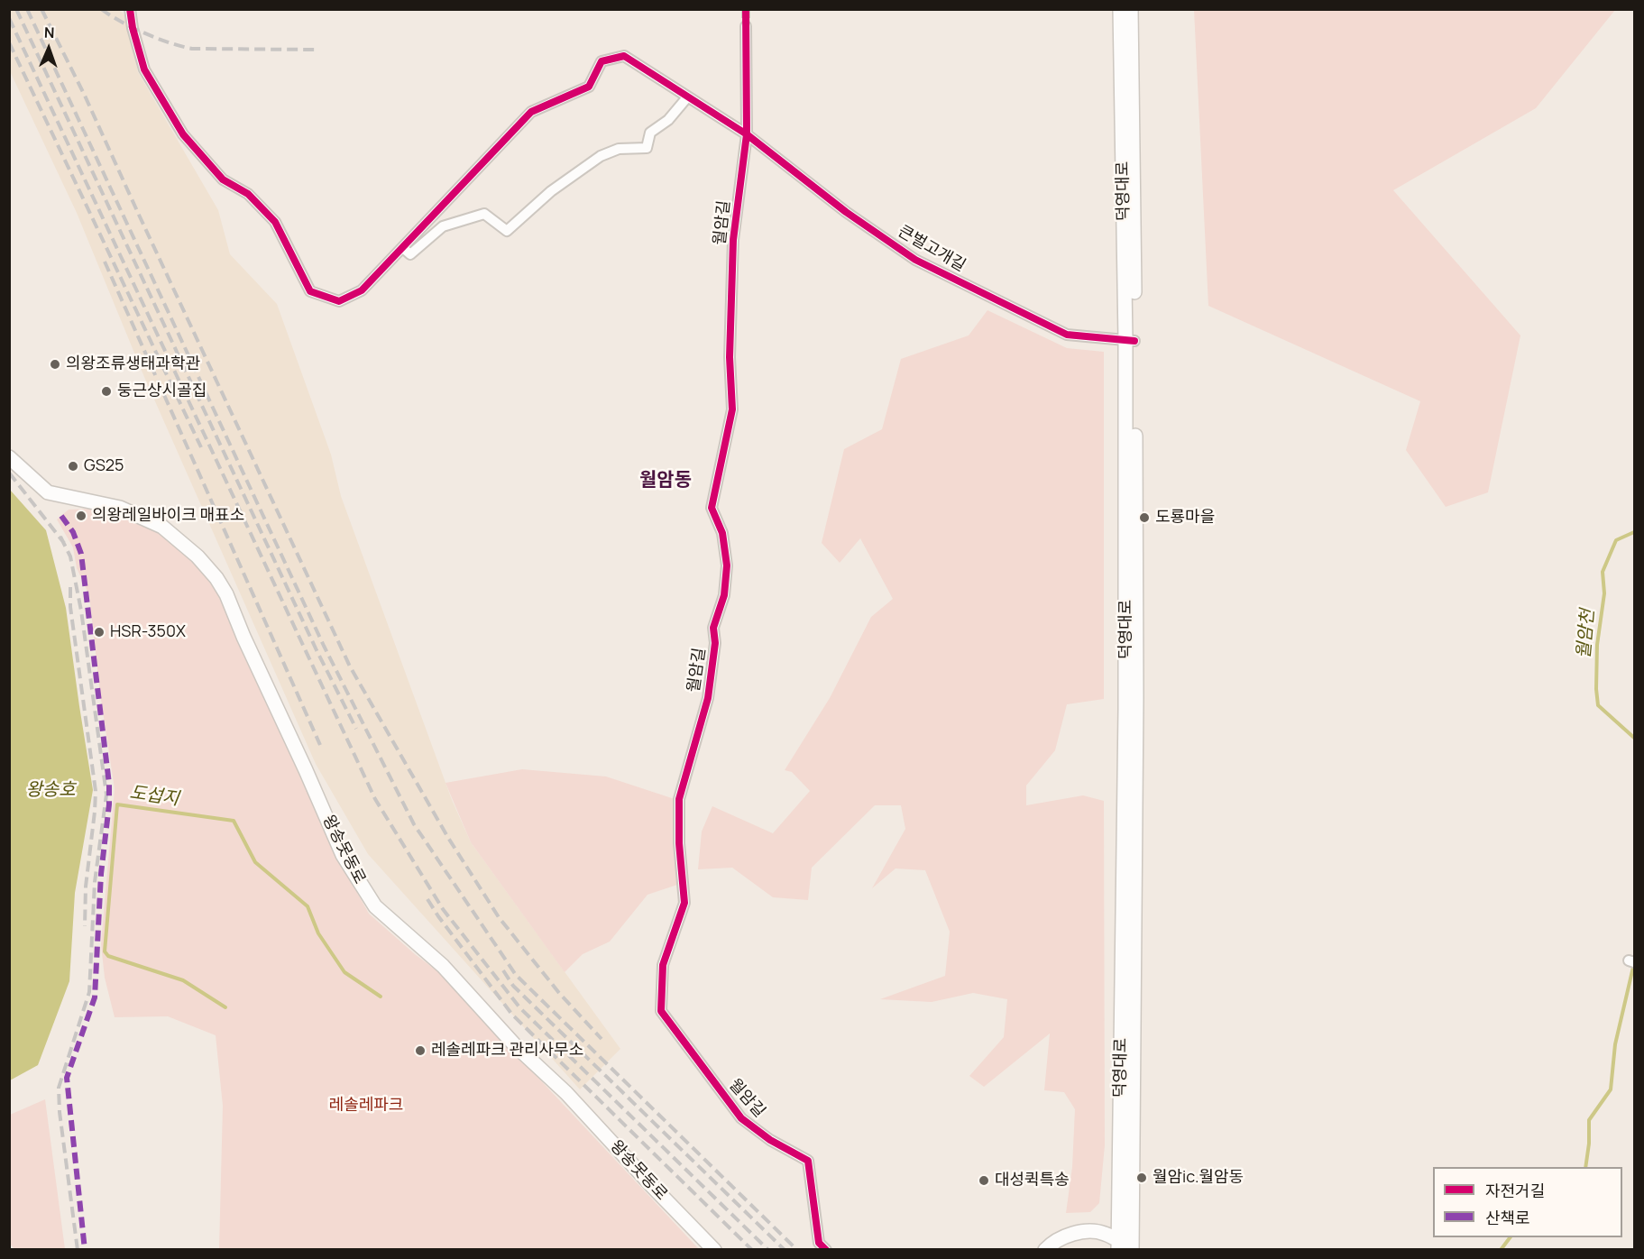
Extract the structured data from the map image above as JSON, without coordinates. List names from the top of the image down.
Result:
{
  "streets": {
    "street": [
      "덕영대로",
      "월암길",
      "큰벌고개길",
      "왕송못동로"
    ]
  },
  "crossings": [
    ["덕영대로", "큰벌고개길"],
    ["월암길", "큰벌고개길"]
  ],
  "districts": ["월암동"],
  "water": ["월암천", "왕송호", "도섭지"],
  "parks": ["레솔레파크"],
  "places": [
    "의왕조류생태과학관",
    "둥근상시골집",
    "GS25",
    "의왕레일바이크 매표소",
    "도룡마을",
    "HSR-350X",
    "레솔레파크 관리사무소",
    "월암ic.월암동",
    "대성퀵특송"
  ],
  "legend": ["자전거길", "산책로"],
  "north": "top"
}
